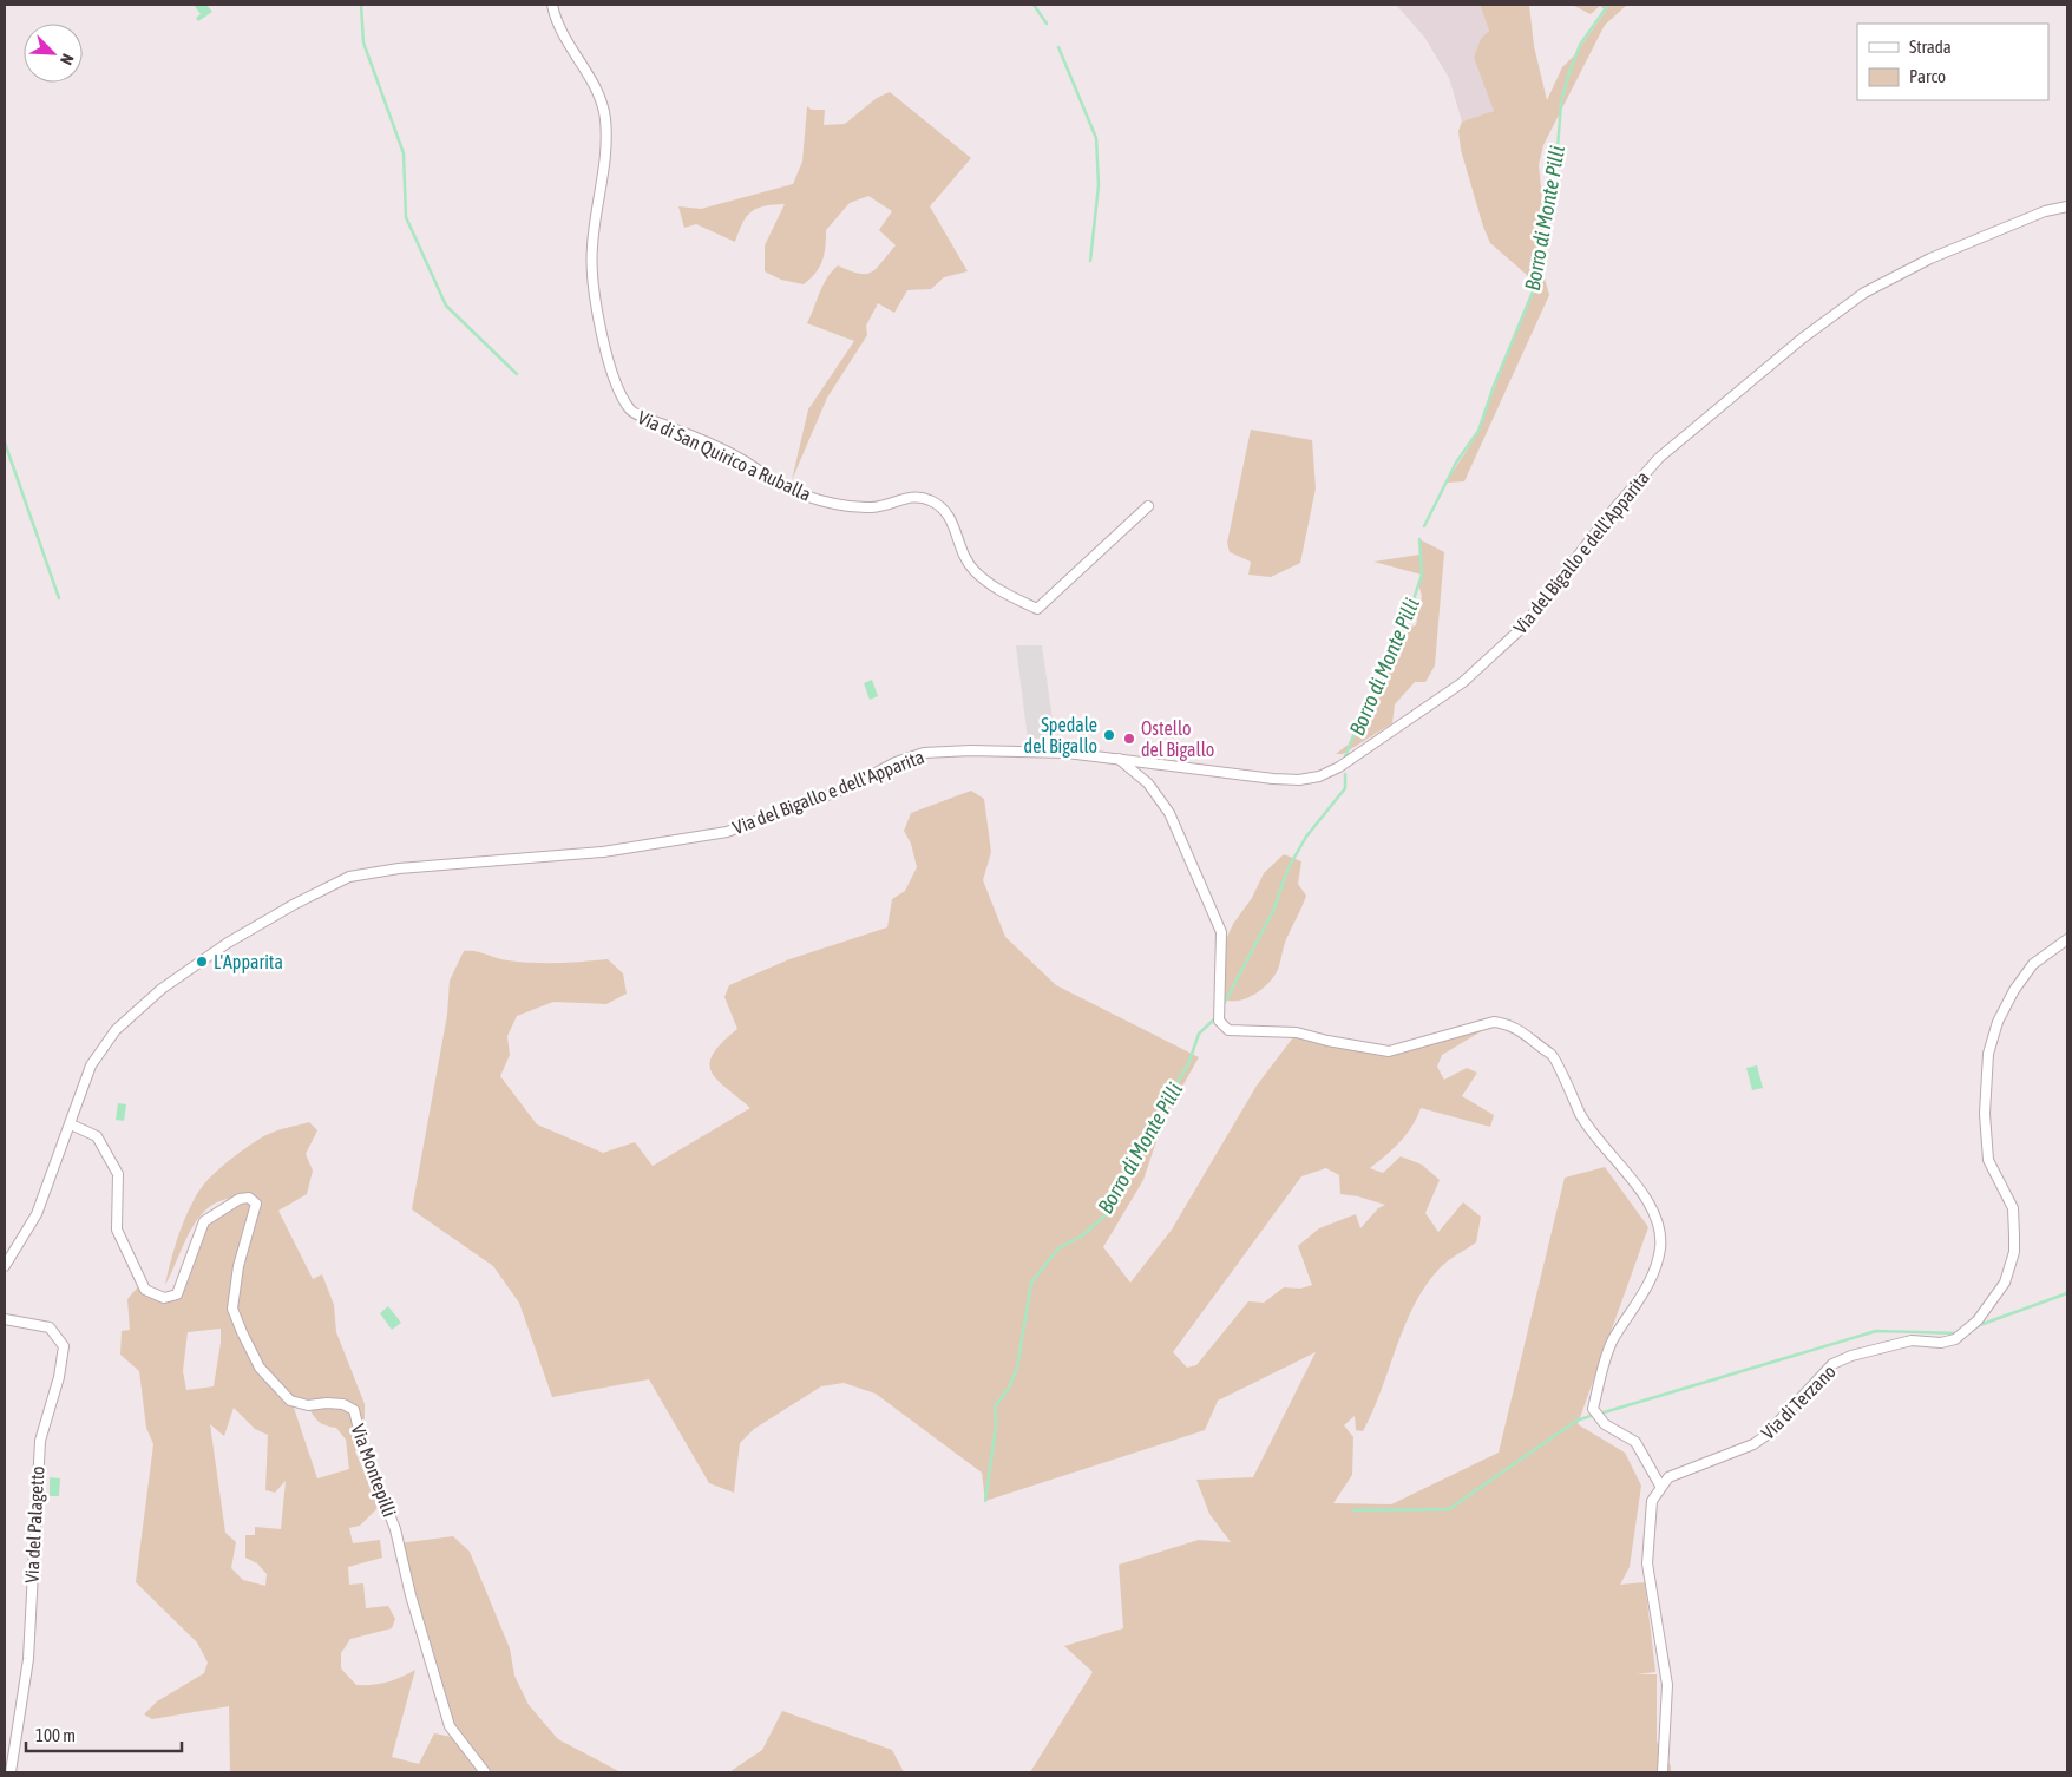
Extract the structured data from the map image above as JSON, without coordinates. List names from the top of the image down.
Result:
{
  "streets": {
    "street": [
      "Via di San Quirico a Ruballa",
      "Via del Bigallo e dell'Apparita",
      "Via di Terzano",
      "Via Montepilli",
      "Via del Palagetto"
    ]
  },
  "crossings": [
    ["Via del Bigallo e dell'Apparita", "Via Montepilli"]
  ],
  "water": ["Borro di Monte Pilli"],
  "places": ["Spedale del Bigallo", "Ostello del Bigallo", "L'Apparita"],
  "legend": ["Strada", "Parco"],
  "scale_bar": "100 m",
  "north": "bottom right"
}
